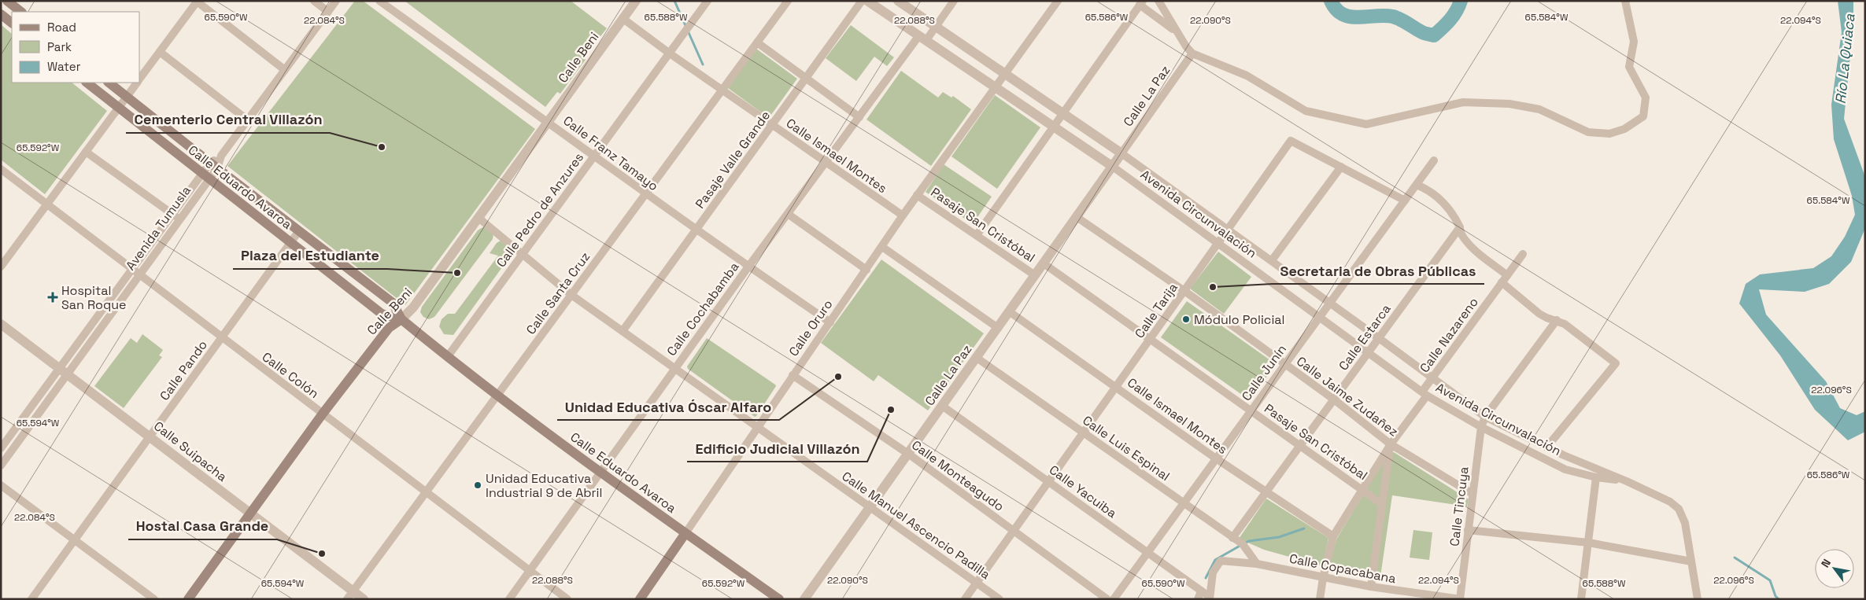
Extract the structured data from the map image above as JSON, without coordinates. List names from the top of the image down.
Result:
{
  "streets": {
    "main road": ["Calle Beni", "Calle Eduardo Avaroa", "Calle Oruro"],
    "street": [
      "Calle La Paz",
      "Calle Franz Tamayo",
      "Calle Ismael Montes",
      "Pasaje Valle Grande",
      "Calle Pedro de Anzures",
      "Avenida Circunvalación",
      "Pasaje San Cristóbal",
      "Avenida Tumusla",
      "Calle Santa Cruz",
      "Calle Cochabamba",
      "Calle Tarija",
      "Calle Nazareno",
      "Calle Estarca",
      "Calle Pando",
      "Calle Junín",
      "Calle Colón",
      "Calle Jaime Zudañez",
      "Calle Luis Espinal",
      "Calle Suipacha",
      "Calle Monteagudo",
      "Calle Yacuiba",
      "Calle Tincuya",
      "Calle Manuel Ascencio Padilla",
      "Calle Copacabana"
    ]
  },
  "crossings": [
    ["Calle Beni", "Calle Franz Tamayo"],
    ["Calle Beni", "Calle Ismael Montes"],
    ["Calle Beni", "Calle Eduardo Avaroa"],
    ["Calle Beni", "Calle Colón"],
    ["Calle Beni", "Calle Suipacha"],
    ["Calle Beni", "Calle Manuel Ascencio Padilla"],
    ["Calle La Paz", "Calle Ismael Montes"],
    ["Calle La Paz", "Avenida Circunvalación"],
    ["Calle La Paz", "Pasaje San Cristóbal"],
    ["Calle La Paz", "Calle Jaime Zudañez"],
    ["Calle La Paz", "Calle Luis Espinal"],
    ["Calle La Paz", "Calle Monteagudo"],
    ["Calle La Paz", "Calle Yacuiba"],
    ["Calle La Paz", "Calle Manuel Ascencio Padilla"],
    ["Calle Franz Tamayo", "Pasaje Valle Grande"],
    ["Calle Franz Tamayo", "Calle Pedro de Anzures"],
    ["Calle Franz Tamayo", "Calle Santa Cruz"],
    ["Calle Franz Tamayo", "Calle Cochabamba"],
    ["Calle Franz Tamayo", "Calle Oruro"],
    ["Calle Ismael Montes", "Pasaje Valle Grande"],
    ["Calle Ismael Montes", "Calle Pedro de Anzures"],
    ["Calle Ismael Montes", "Calle Santa Cruz"],
    ["Calle Ismael Montes", "Calle Cochabamba"],
    ["Calle Ismael Montes", "Calle Tarija"],
    ["Calle Ismael Montes", "Calle Oruro"],
    ["Calle Ismael Montes", "Calle Nazareno"],
    ["Calle Ismael Montes", "Calle Estarca"],
    ["Calle Ismael Montes", "Calle Junín"],
    ["Pasaje Valle Grande", "Calle Manuel Ascencio Padilla"],
    ["Calle Eduardo Avaroa", "Calle Pedro de Anzures"],
    ["Calle Eduardo Avaroa", "Avenida Tumusla"],
    ["Calle Eduardo Avaroa", "Calle Santa Cruz"],
    ["Calle Eduardo Avaroa", "Calle Cochabamba"],
    ["Calle Eduardo Avaroa", "Calle Oruro"],
    ["Calle Eduardo Avaroa", "Calle Pando"],
    ["Calle Pedro de Anzures", "Calle Manuel Ascencio Padilla"],
    ["Avenida Circunvalación", "Calle Cochabamba"],
    ["Avenida Circunvalación", "Calle Tarija"],
    ["Avenida Circunvalación", "Calle Oruro"],
    ["Avenida Circunvalación", "Calle Nazareno"],
    ["Avenida Circunvalación", "Calle Estarca"],
    ["Avenida Circunvalación", "Calle Junín"],
    ["Avenida Circunvalación", "Calle Tincuya"],
    ["Pasaje San Cristóbal", "Calle Tarija"],
    ["Pasaje San Cristóbal", "Calle Oruro"],
    ["Pasaje San Cristóbal", "Calle Nazareno"],
    ["Pasaje San Cristóbal", "Calle Estarca"],
    ["Pasaje San Cristóbal", "Calle Junín"],
    ["Avenida Tumusla", "Calle Colón"],
    ["Avenida Tumusla", "Calle Suipacha"],
    ["Calle Santa Cruz", "Calle Colón"],
    ["Calle Santa Cruz", "Calle Suipacha"],
    ["Calle Santa Cruz", "Calle Manuel Ascencio Padilla"],
    ["Calle Cochabamba", "Calle Colón"],
    ["Calle Cochabamba", "Calle Manuel Ascencio Padilla"],
    ["Calle Tarija", "Calle Junín"],
    ["Calle Tarija", "Calle Jaime Zudañez"],
    ["Calle Tarija", "Calle Luis Espinal"],
    ["Calle Tarija", "Calle Monteagudo"],
    ["Calle Tarija", "Calle Yacuiba"],
    ["Calle Tarija", "Calle Manuel Ascencio Padilla"],
    ["Calle Oruro", "Calle Monteagudo"],
    ["Calle Oruro", "Calle Manuel Ascencio Padilla"],
    ["Calle Nazareno", "Calle Jaime Zudañez"],
    ["Calle Nazareno", "Calle Copacabana"],
    ["Calle Estarca", "Calle Jaime Zudañez"],
    ["Calle Estarca", "Calle Luis Espinal"],
    ["Calle Pando", "Calle Colón"],
    ["Calle Pando", "Calle Suipacha"],
    ["Calle Junín", "Calle Jaime Zudañez"],
    ["Calle Junín", "Calle Luis Espinal"],
    ["Calle Junín", "Calle Yacuiba"],
    ["Calle Jaime Zudañez", "Calle Tincuya"],
    ["Calle Luis Espinal", "Calle Copacabana"],
    ["Calle Yacuiba", "Calle Copacabana"],
    ["Calle Tincuya", "Calle Copacabana"]
  ],
  "water": ["Río La Quiaca"],
  "places": {
    "other": [
      "Cementerio Central Villazón",
      "Plaza del Estudiante",
      "Secretaria de Obras Públicas",
      "Módulo Policial",
      "Unidad Educativa Óscar Alfaro",
      "Edificio Judicial Villazón",
      "Unidad Educativa Industrial 9 de Abril",
      "Hostal Casa Grande"
    ],
    "health": ["Hospital San Roque"]
  },
  "legend": ["Road", "Park", "Water"],
  "north": "top left",
  "coordinates": [
    "65.590°W",
    "65.588°W",
    "65.586°W",
    "65.584°W",
    "22.084°S",
    "22.088°S",
    "22.090°S",
    "22.094°S",
    "65.592°W",
    "22.096°S",
    "65.594°W"
  ]
}
